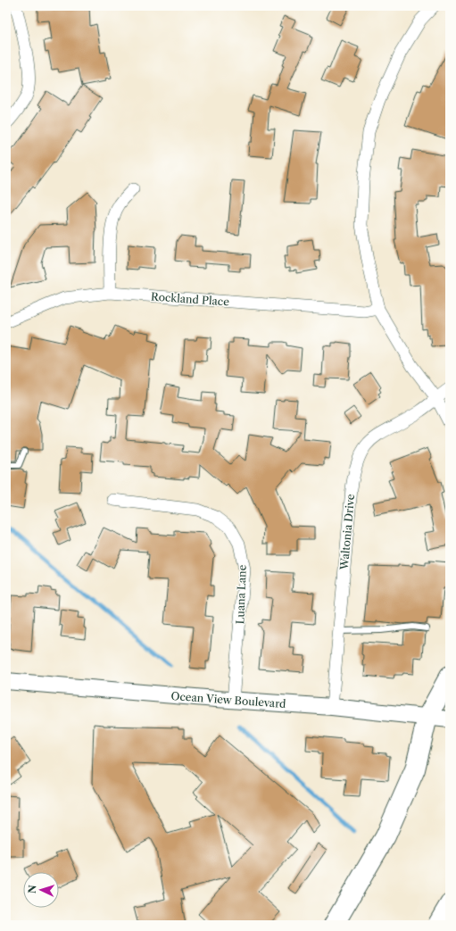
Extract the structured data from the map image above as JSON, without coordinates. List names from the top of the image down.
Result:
{
  "streets": {
    "main road": ["Ocean View Boulevard"],
    "street": ["Rockland Place", "Waltonia Drive", "Luana Lane"]
  },
  "crossings": [
    ["Waltonia Drive", "Ocean View Boulevard"],
    ["Luana Lane", "Ocean View Boulevard"]
  ],
  "north": "left"
}
